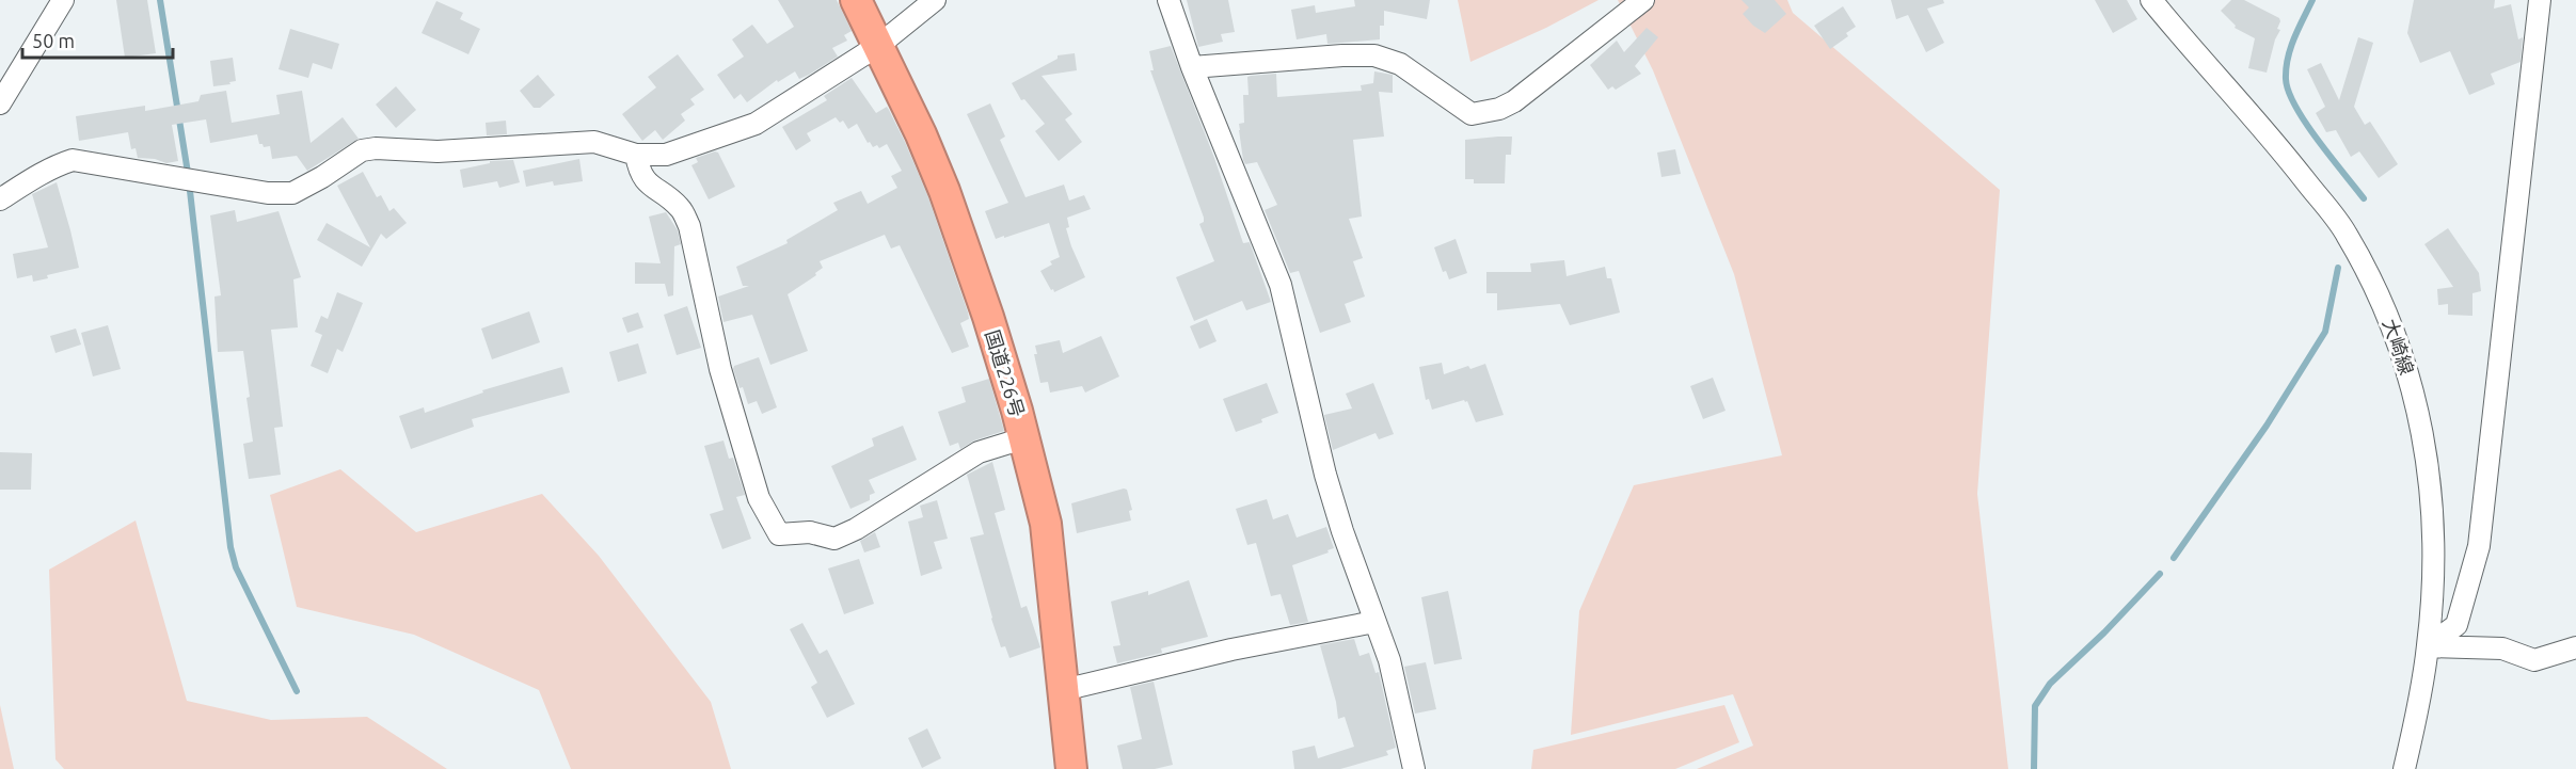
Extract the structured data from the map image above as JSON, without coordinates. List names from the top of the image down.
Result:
{
  "streets": {
    "highway": ["国道226号"],
    "street": ["大崎線"]
  },
  "scale_bar": "50 m"
}
